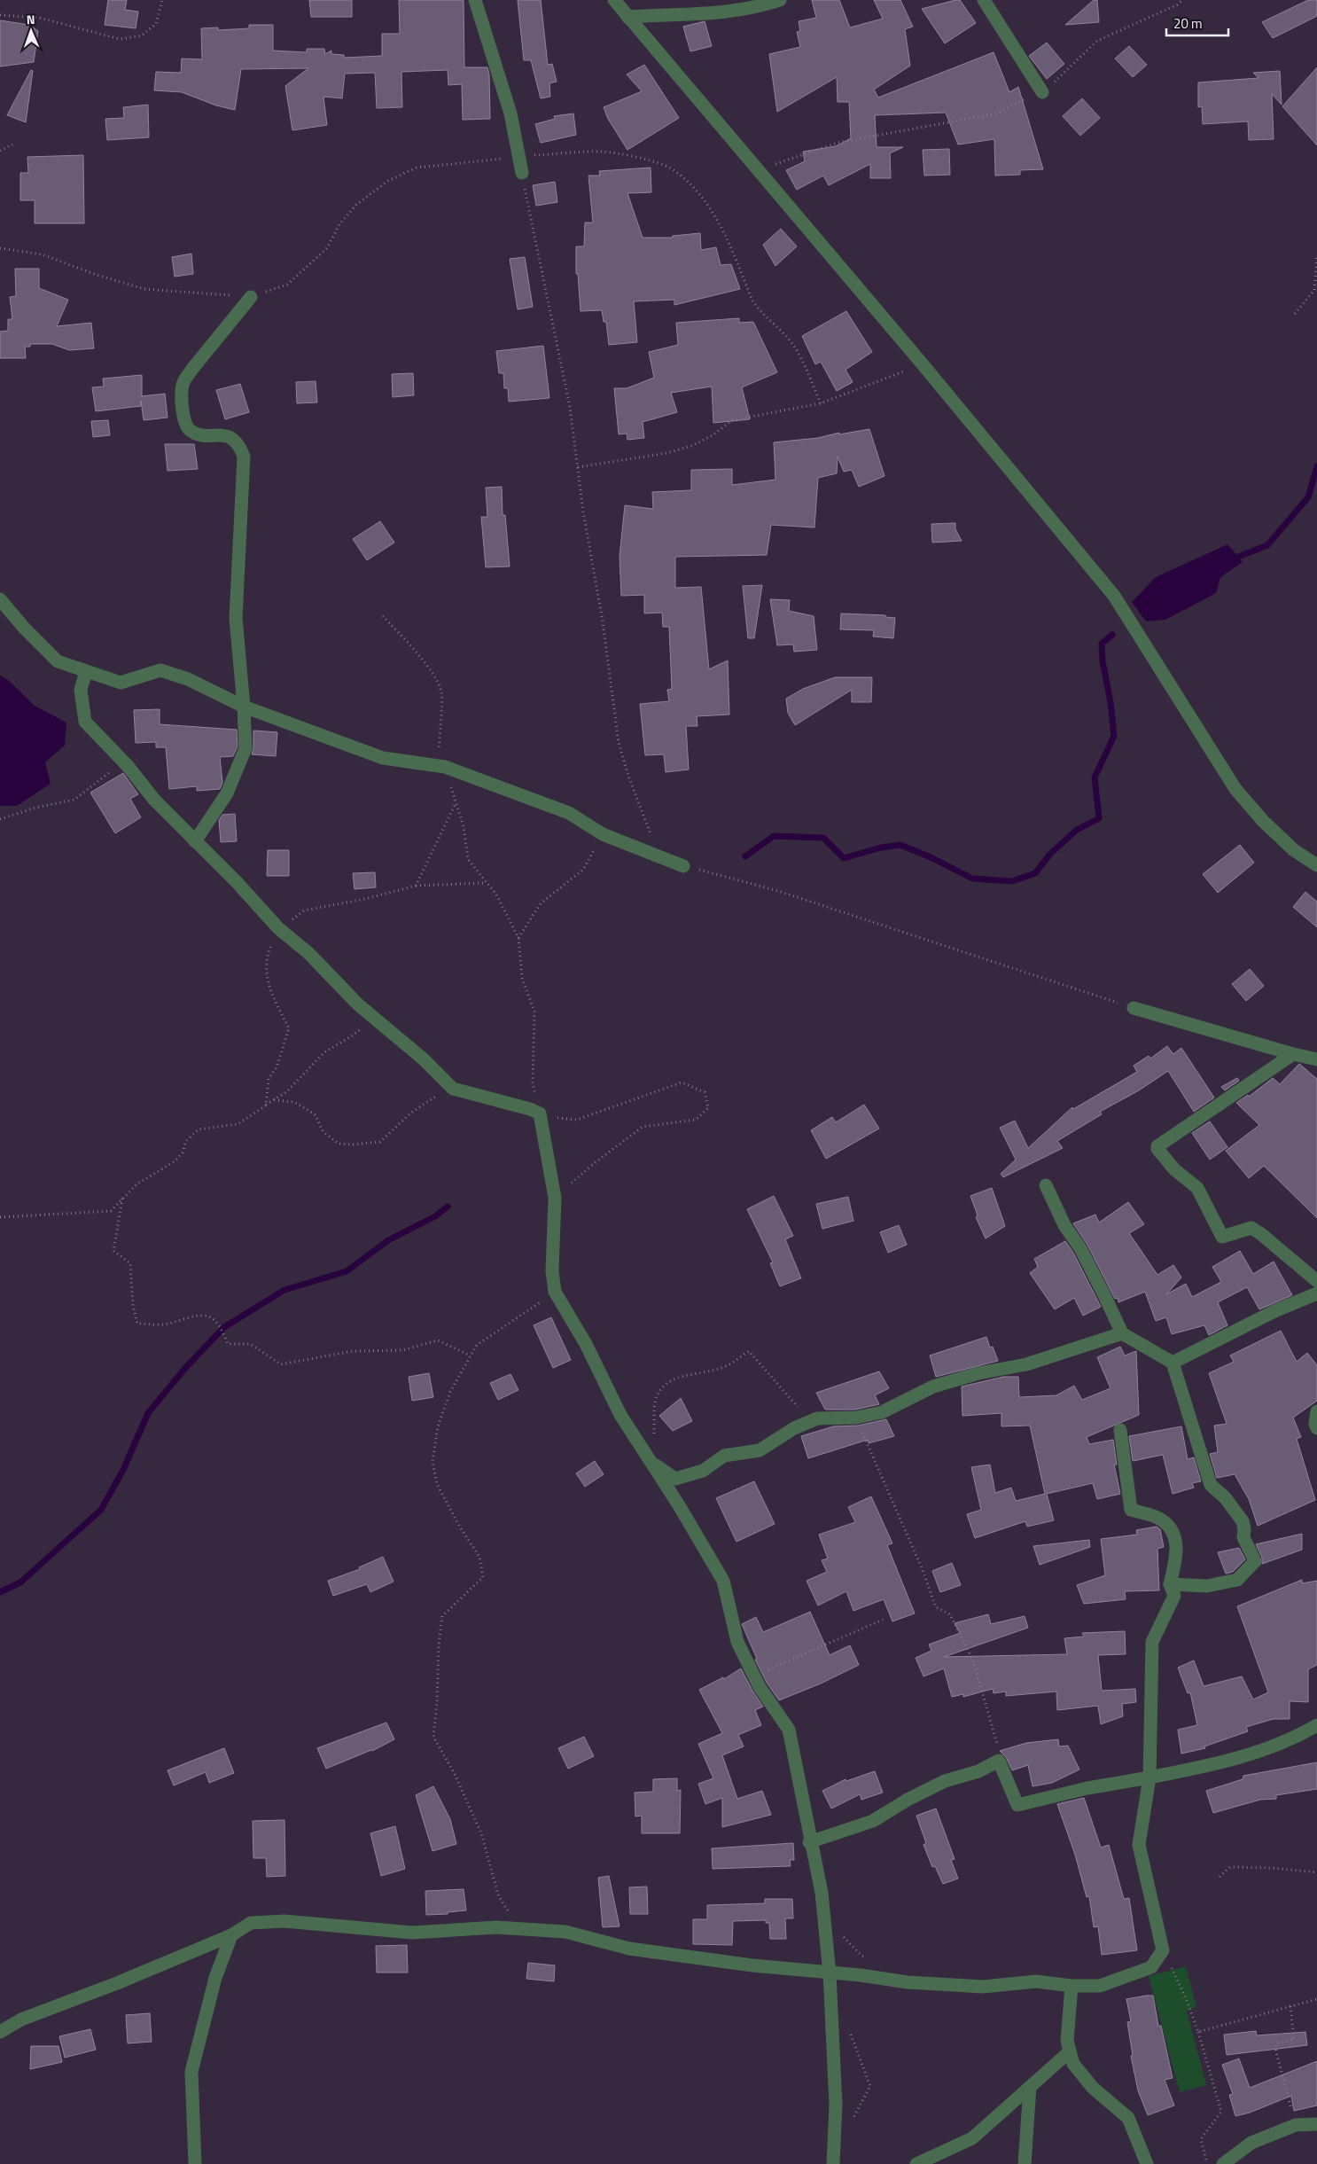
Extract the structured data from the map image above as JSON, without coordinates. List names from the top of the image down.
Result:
{
  "scale_bar": "20 m",
  "north": "top"
}
